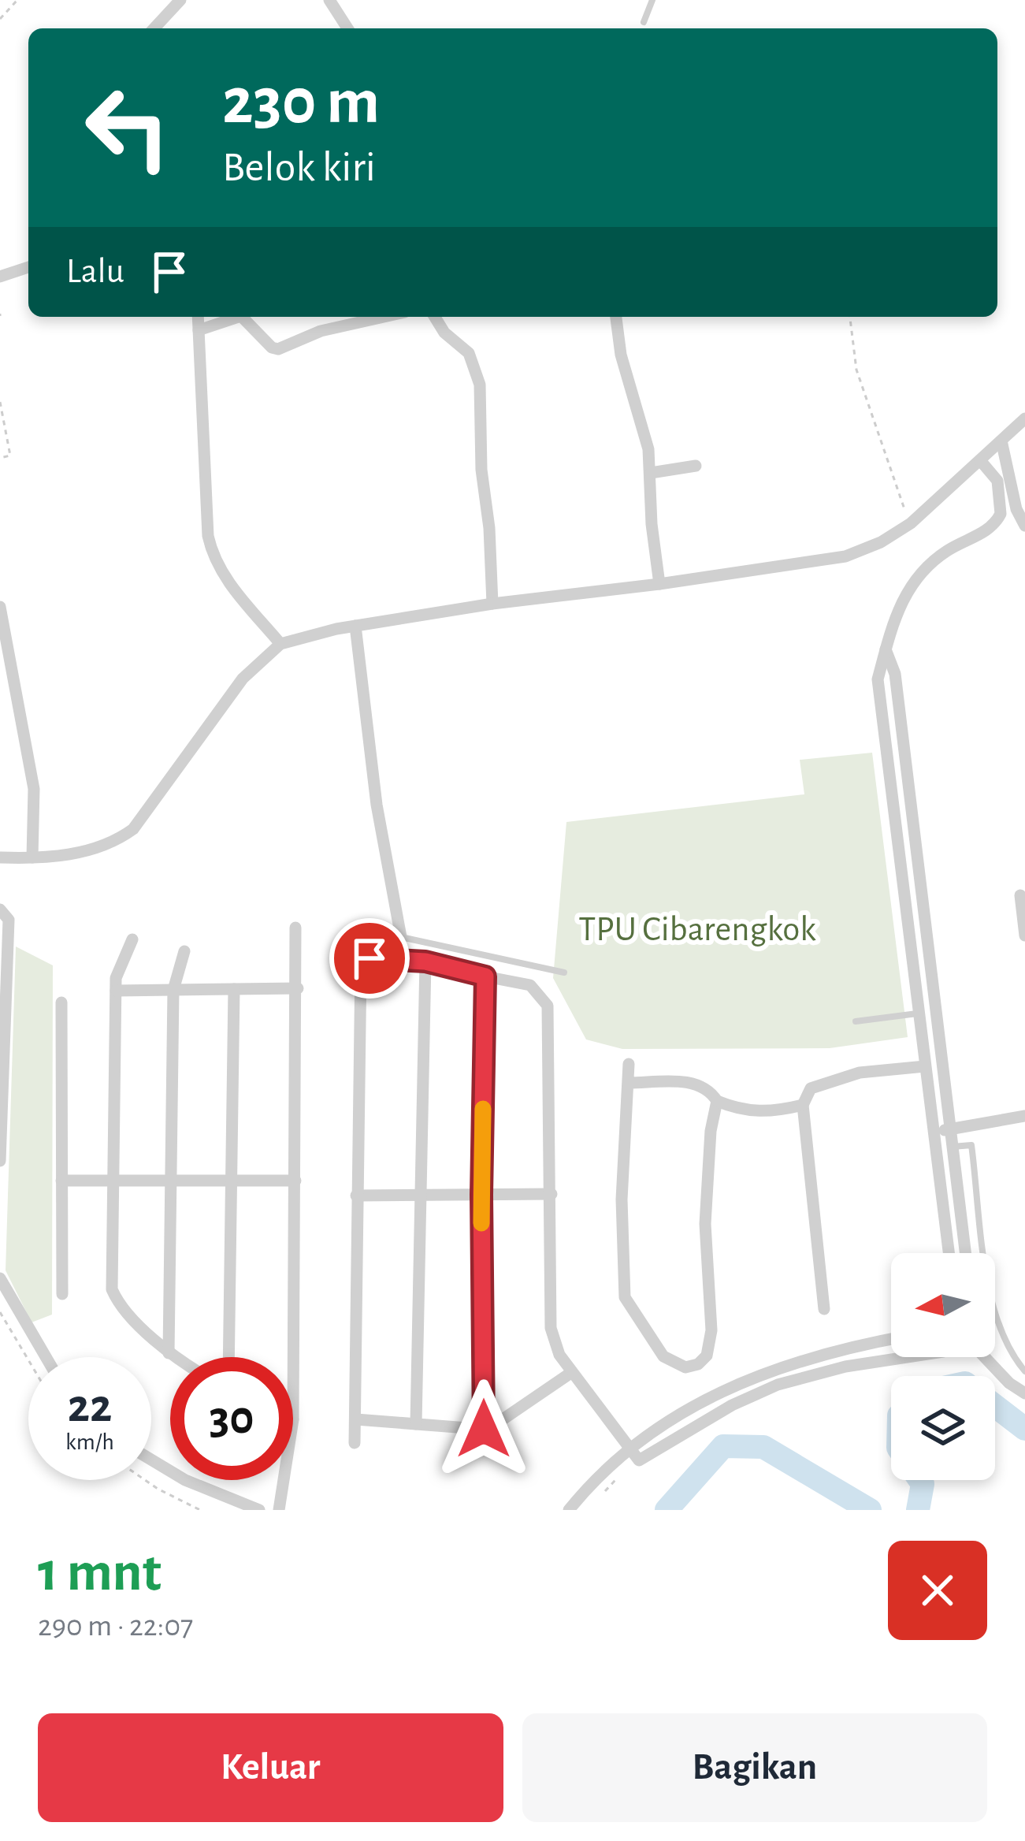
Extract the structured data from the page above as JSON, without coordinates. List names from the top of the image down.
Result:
{
  "parks": ["TPU Cibarengkok"],
  "north": "left",
  "page": {
    "turn": ["230 m", "Belok kiri"],
    "then": "Lalu",
    "speed": "22 km/h",
    "limit": "30",
    "heading": ["1 mnt", "290 m · 22:07"],
    "buttons": ["Keluar", "Bagikan"]
  }
}
